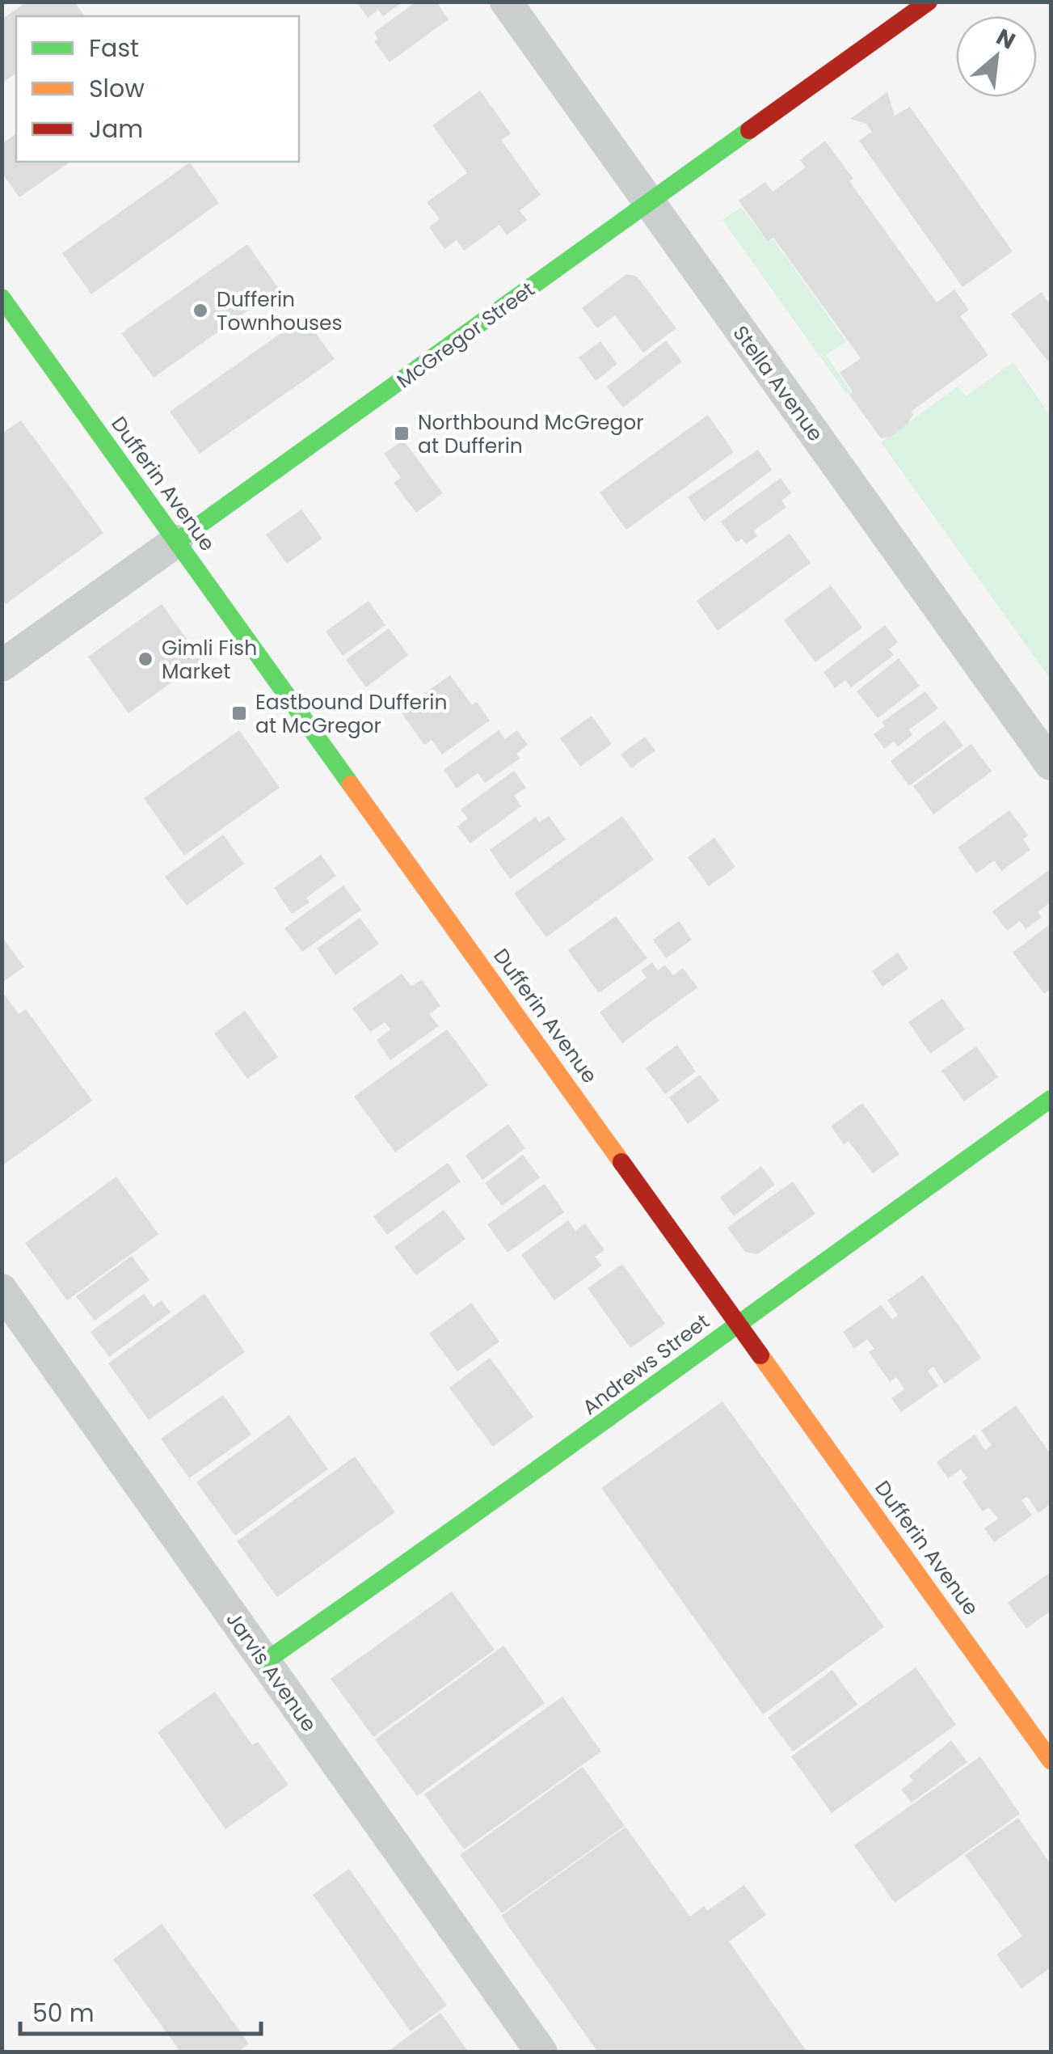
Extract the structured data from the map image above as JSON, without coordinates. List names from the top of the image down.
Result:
{
  "streets": {
    "main road": ["McGregor Street", "Dufferin Avenue", "Andrews Street"],
    "street": ["Stella Avenue", "Jarvis Avenue"]
  },
  "crossings": [
    ["McGregor Street", "Stella Avenue"],
    ["McGregor Street", "Dufferin Avenue"],
    ["Dufferin Avenue", "Andrews Street"],
    ["Andrews Street", "Jarvis Avenue"]
  ],
  "places": {
    "other": ["Dufferin Townhouses", "Gimli Fish Market"],
    "transit": ["Northbound McGregor at Dufferin", "Eastbound Dufferin at McGregor"]
  },
  "legend": ["Fast", "Slow", "Jam"],
  "scale_bar": "50 m",
  "north": "top right"
}
